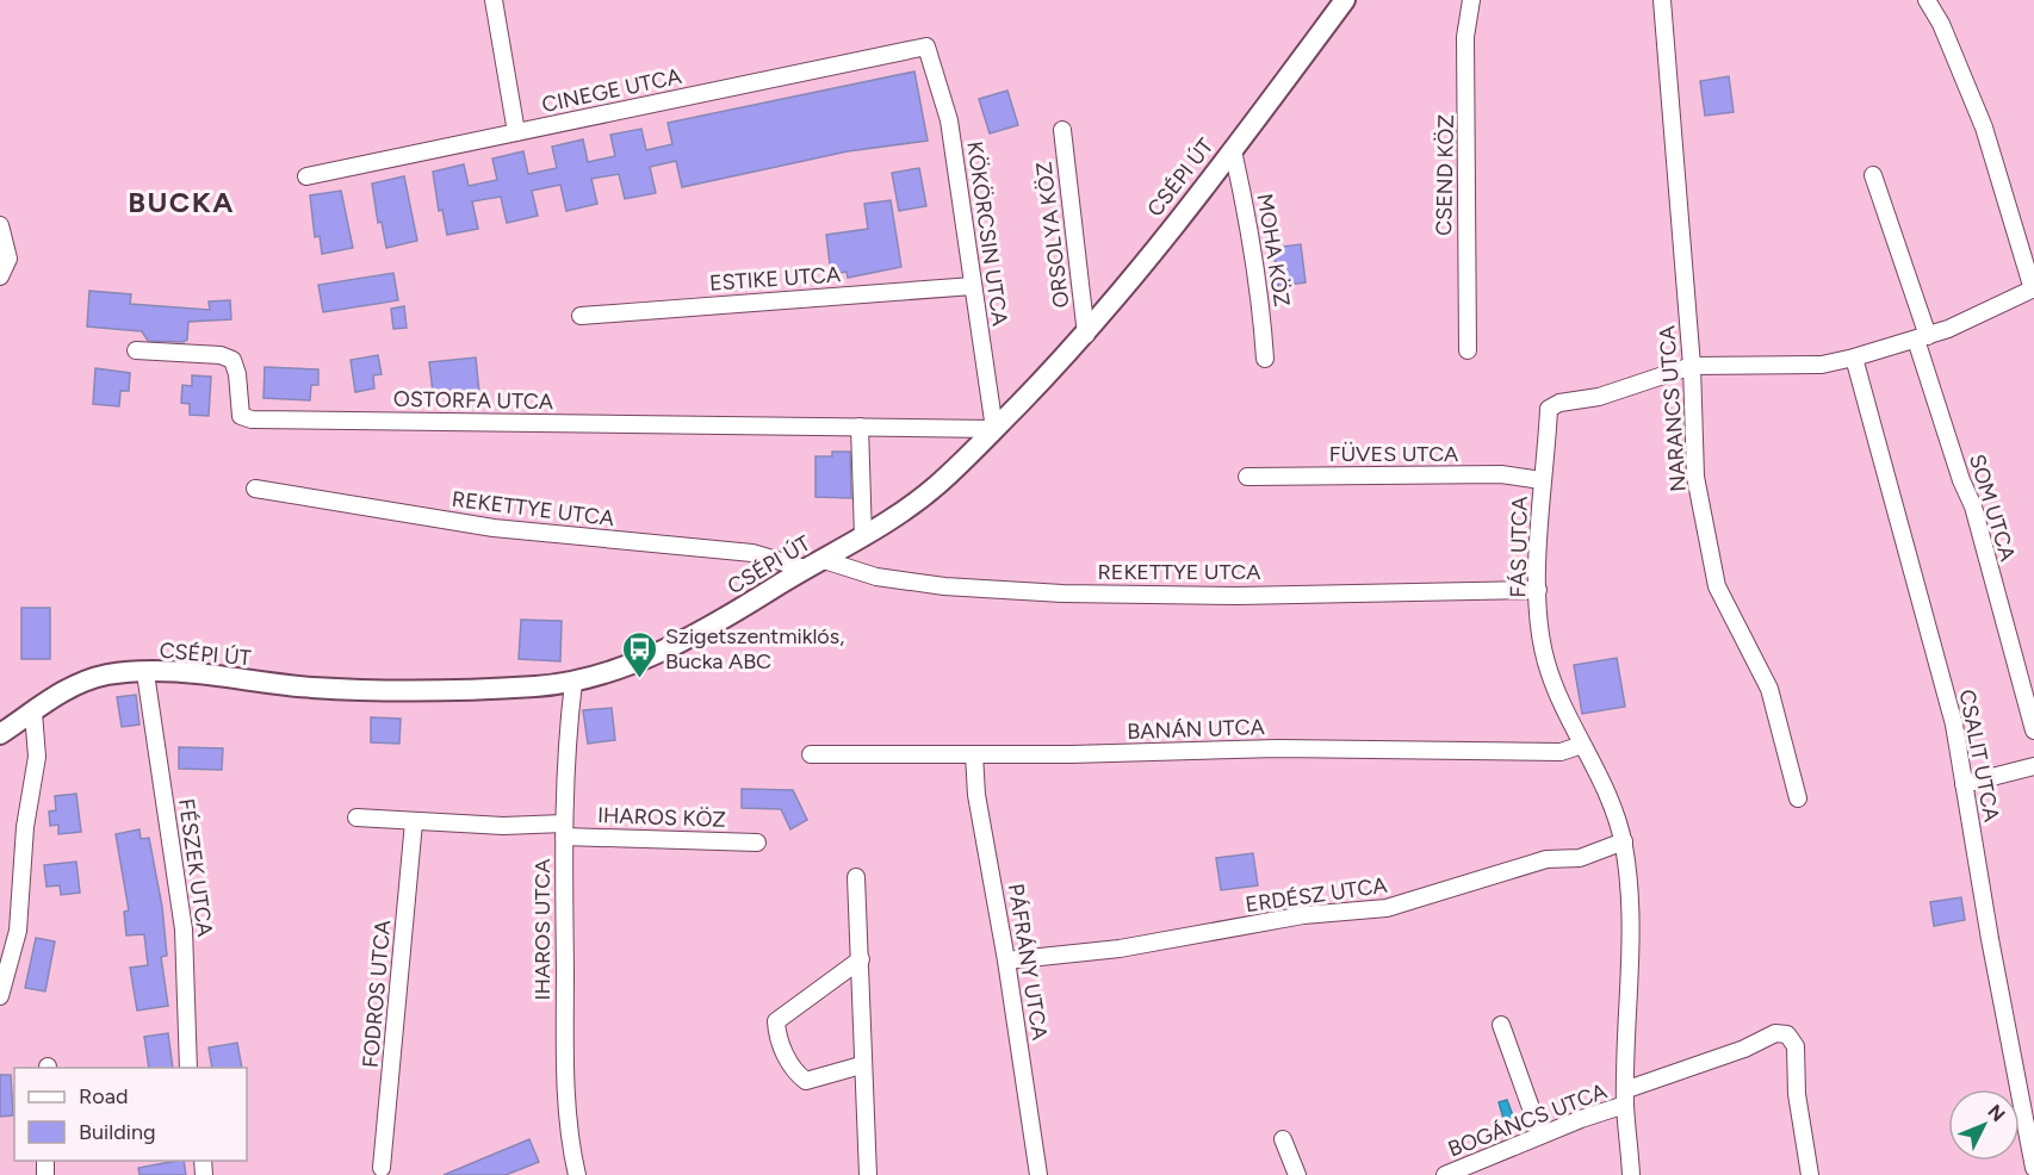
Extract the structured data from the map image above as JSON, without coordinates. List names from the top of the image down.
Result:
{
  "streets": {
    "street": [
      "CINEGE UTCA",
      "CSEND KÖZ",
      "CSÉPI ÚT",
      "KÖKÖRCSIN UTCA",
      "ORSOLYA KÖZ",
      "MOHA KÖZ",
      "ESTIKE UTCA",
      "OSTORFA UTCA",
      "NARANCS UTCA",
      "FÜVES UTCA",
      "SOM UTCA",
      "REKETTYE UTCA",
      "FÁS UTCA",
      "BANÁN UTCA",
      "CSALIT UTCA",
      "IHAROS KÖZ",
      "FÉSZEK UTCA",
      "ERDÉSZ UTCA",
      "IHAROS UTCA",
      "PÁFRÁNY UTCA",
      "FODROS UTCA",
      "BOGÁNCS UTCA"
    ]
  },
  "crossings": [
    ["CINEGE UTCA", "KÖKÖRCSIN UTCA"],
    ["CSÉPI ÚT", "KÖKÖRCSIN UTCA"],
    ["CSÉPI ÚT", "ORSOLYA KÖZ"],
    ["CSÉPI ÚT", "MOHA KÖZ"],
    ["CSÉPI ÚT", "OSTORFA UTCA"],
    ["CSÉPI ÚT", "REKETTYE UTCA"],
    ["CSÉPI ÚT", "FÉSZEK UTCA"],
    ["CSÉPI ÚT", "IHAROS UTCA"],
    ["KÖKÖRCSIN UTCA", "ESTIKE UTCA"],
    ["KÖKÖRCSIN UTCA", "OSTORFA UTCA"],
    ["NARANCS UTCA", "FÁS UTCA"],
    ["FÜVES UTCA", "FÁS UTCA"],
    ["SOM UTCA", "FÁS UTCA"],
    ["REKETTYE UTCA", "FÁS UTCA"],
    ["FÁS UTCA", "BANÁN UTCA"],
    ["FÁS UTCA", "CSALIT UTCA"],
    ["FÁS UTCA", "ERDÉSZ UTCA"],
    ["FÁS UTCA", "BOGÁNCS UTCA"],
    ["BANÁN UTCA", "PÁFRÁNY UTCA"],
    ["IHAROS KÖZ", "IHAROS UTCA"],
    ["ERDÉSZ UTCA", "PÁFRÁNY UTCA"]
  ],
  "districts": ["BUCKA"],
  "places": {
    "bus stop": ["Szigetszentmiklós, Bucka ABC"]
  },
  "legend": ["Road", "Building"],
  "north": "top right"
}
